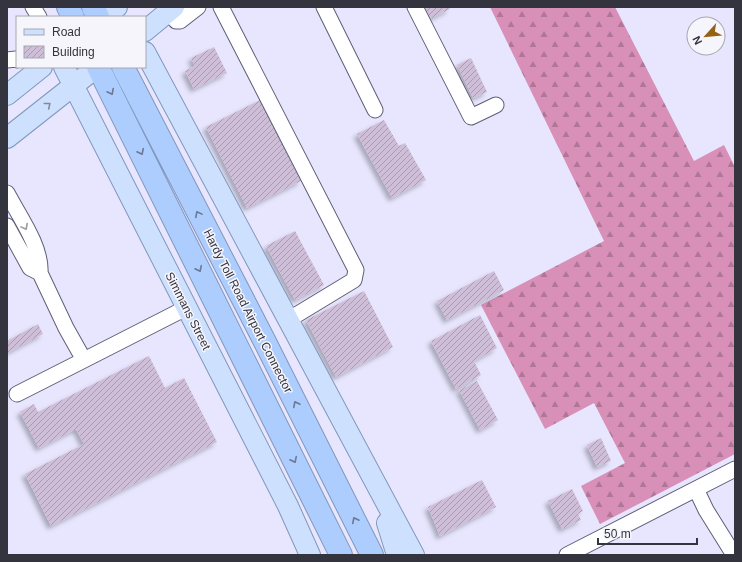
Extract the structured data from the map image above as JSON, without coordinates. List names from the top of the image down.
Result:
{
  "streets": {
    "highway": ["Hardy Toll Road Airport Connector"],
    "main road": ["Simmans Street"]
  },
  "legend": ["Road", "Building"],
  "scale_bar": "50 m",
  "north": "bottom left"
}
